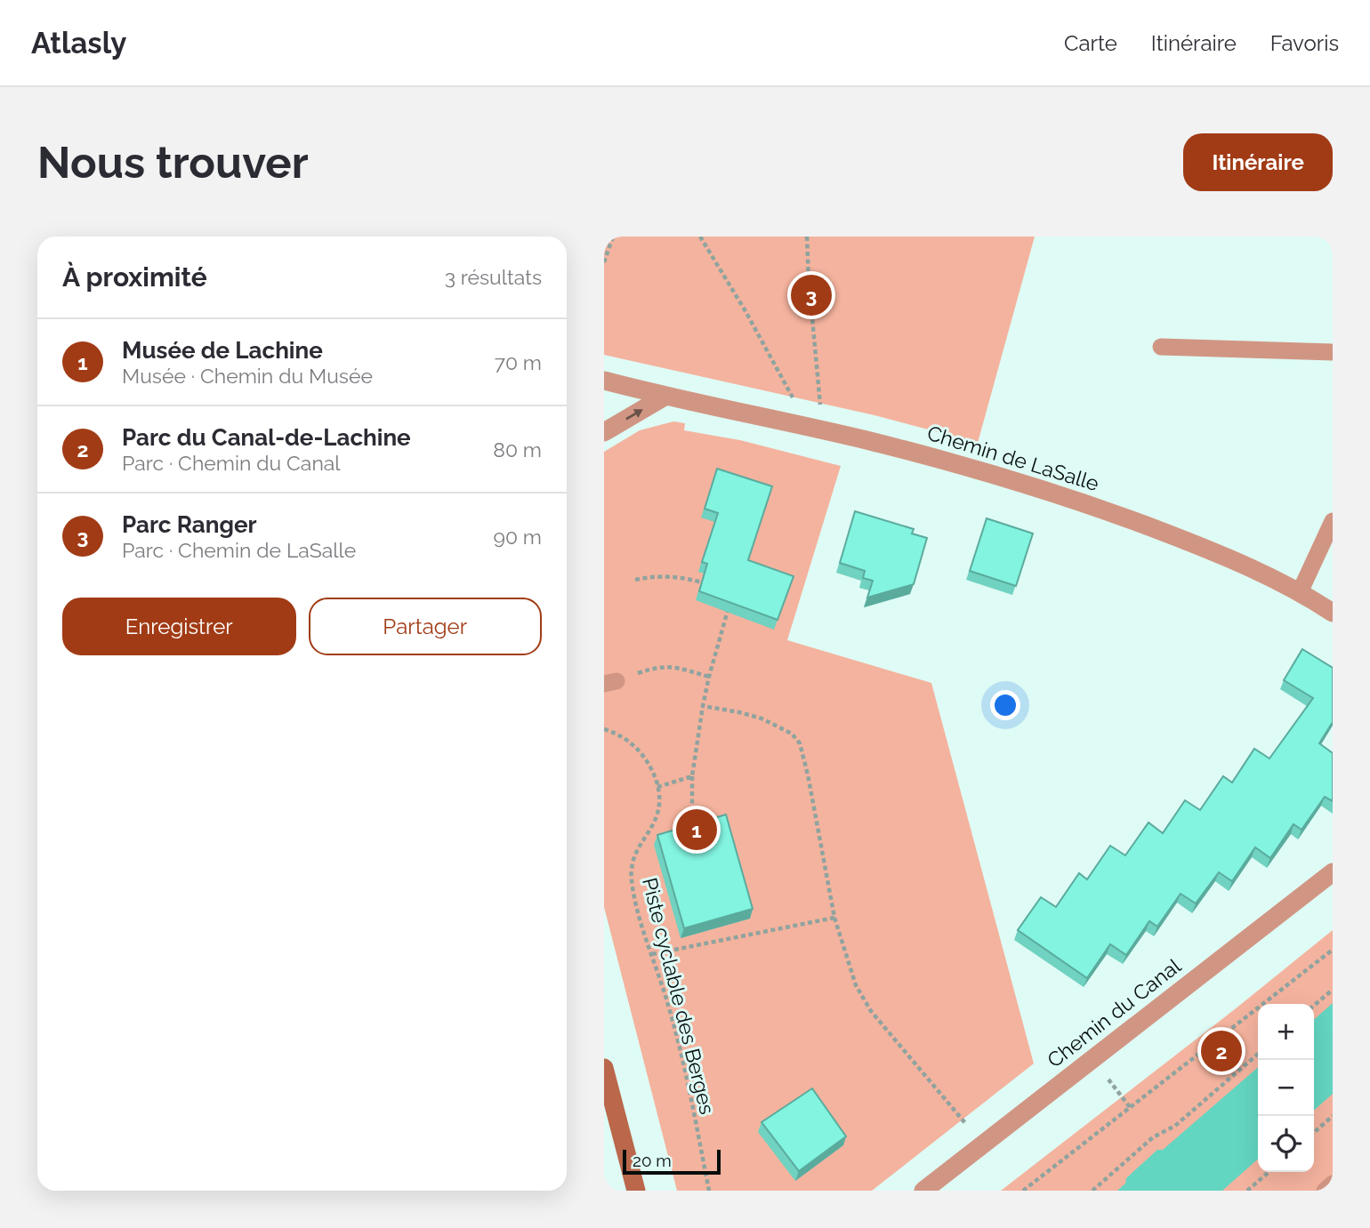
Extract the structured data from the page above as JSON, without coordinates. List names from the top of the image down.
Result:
{
  "streets": {
    "street": ["Chemin de LaSalle", "Chemin du Canal"],
    "path": ["Piste cyclable des Berges"]
  },
  "scale_bar": "20 m",
  "page": {
    "header": "Atlasly",
    "nav": ["Carte", "Itinéraire", "Favoris"],
    "buttons": [
      "Itinéraire",
      ["Enregistrer", "Partager"]
    ],
    "title": "Nous trouver",
    "heading": ["À proximité", "3 résultats"],
    "pins": ["3", "1", "2"],
    "list": [
      {
        "mark": "1",
        "name": "Musée de Lachine",
        "note": "Musée · Chemin du Musée",
        "value": "70 m"
      },
      {
        "mark": "2",
        "name": "Parc du Canal-de-Lachine",
        "note": "Parc · Chemin du Canal",
        "value": "80 m"
      },
      {
        "mark": "3",
        "name": "Parc Ranger",
        "note": "Parc · Chemin de LaSalle",
        "value": "90 m"
      }
    ],
    "map_buttons": ["+", "−"],
    "scale": "20 m"
  }
}
